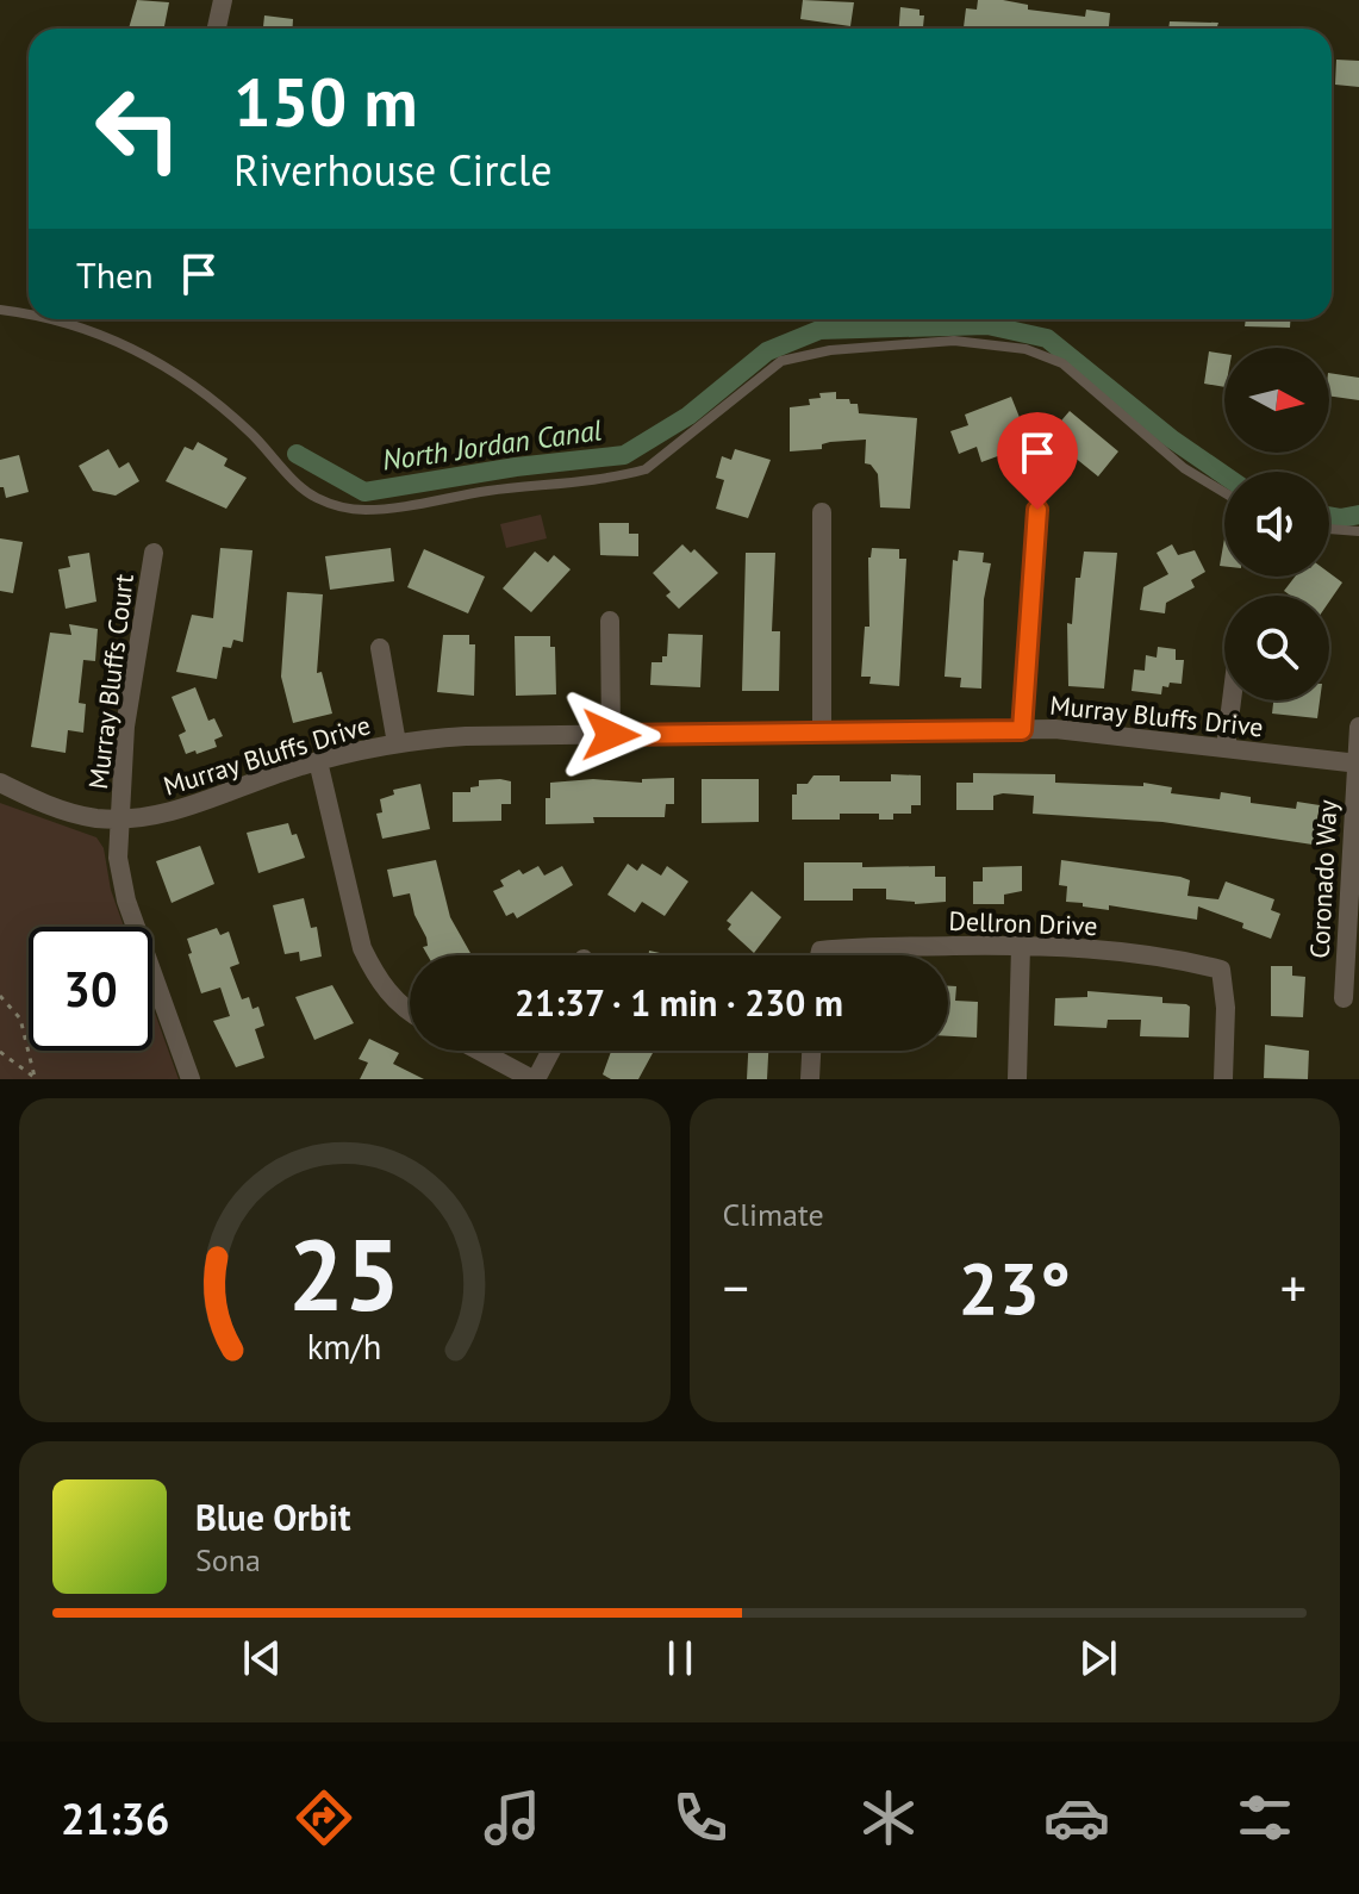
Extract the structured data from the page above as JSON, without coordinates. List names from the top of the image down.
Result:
{
  "streets": {
    "street": [
      "Murray Bluffs Court",
      "Murray Bluffs Drive",
      "Coronado Way",
      "Dellron Drive"
    ]
  },
  "crossings": [
    ["Murray Bluffs Court", "Murray Bluffs Drive"],
    ["Murray Bluffs Drive", "Coronado Way"]
  ],
  "water": ["North Jordan Canal"],
  "north": "right",
  "page": {
    "turn": ["150 m", "Riverhouse Circle"],
    "then": "Then",
    "limit": "30",
    "trip": "21:37 · 1 min · 230 m",
    "tile": "Climate",
    "heat": ["−", "23°", "+"],
    "song": ["Blue Orbit", "Sona"],
    "tabs": "21:36",
    "gauge": ["25", "km/h"]
  }
}
